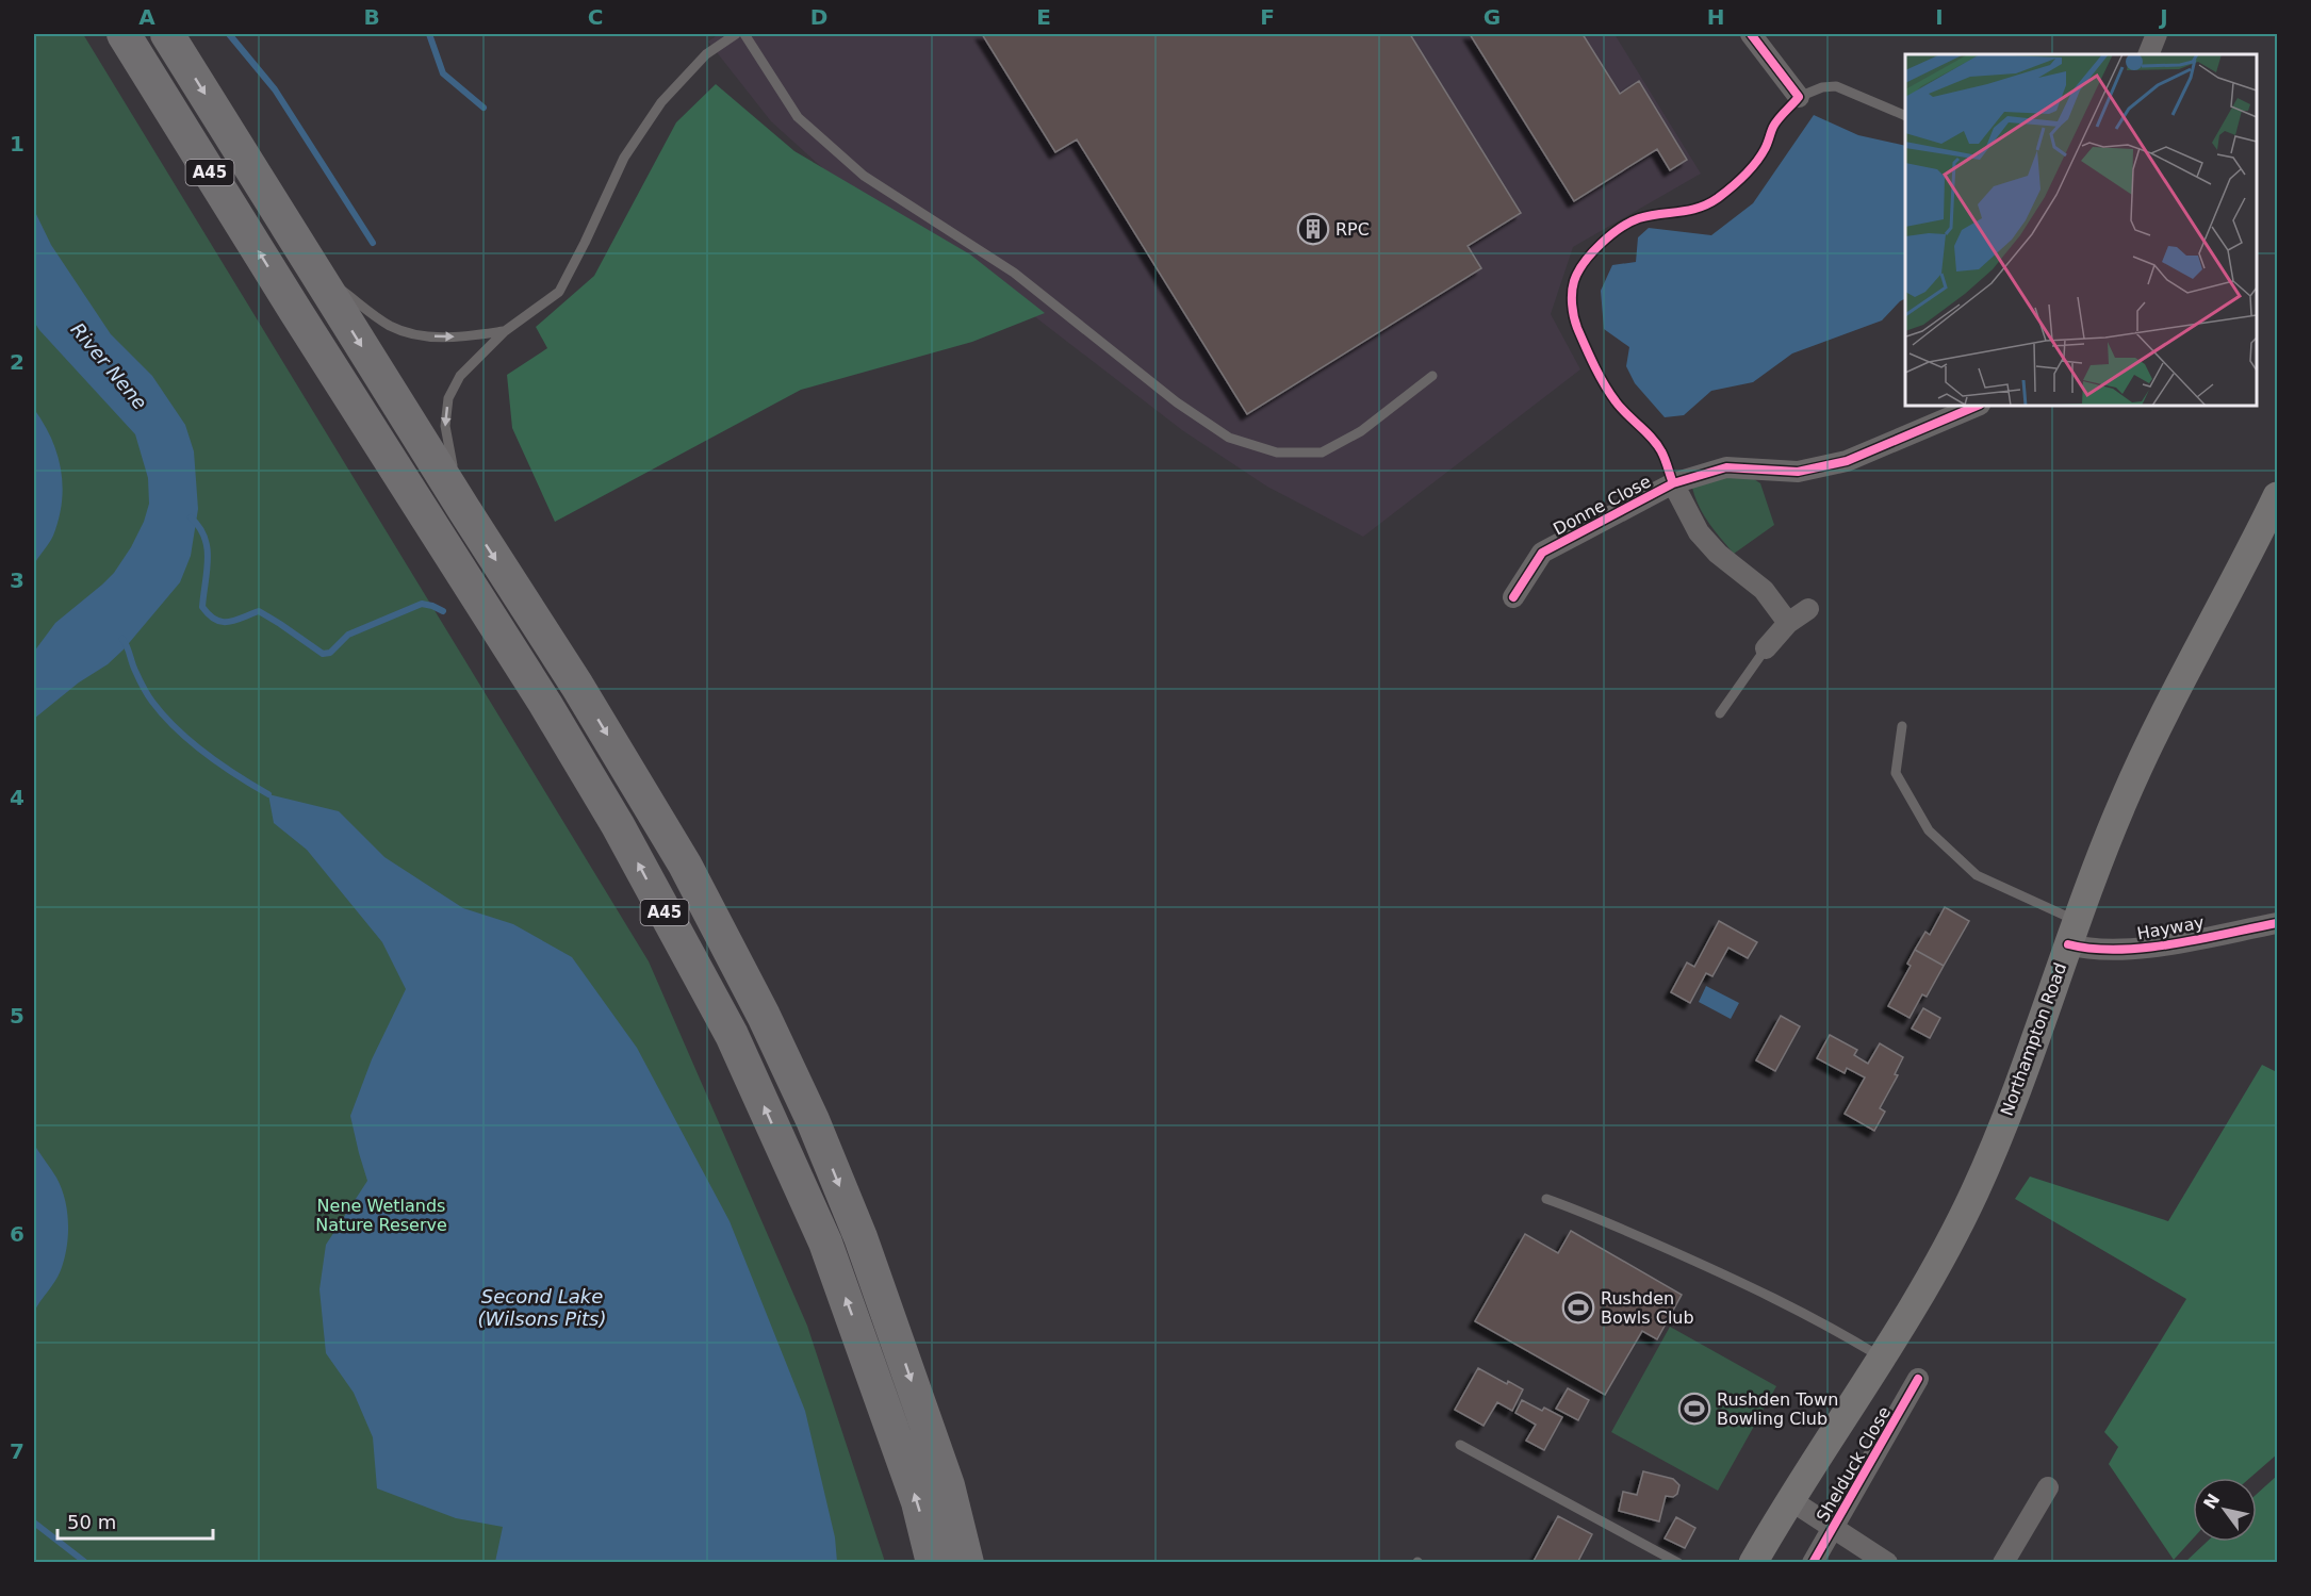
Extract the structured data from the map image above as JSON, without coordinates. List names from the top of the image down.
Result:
{
  "streets": {
    "highway": ["A45"],
    "main road": ["Northampton Road"],
    "street": ["Donne Close", "Hayway", "Shelduck Close"]
  },
  "crossings": [
    ["Hayway", "Northampton Road"]
  ],
  "water": ["River Nene", "Second Lake (Wilsons Pits)"],
  "parks": ["Nene Wetlands Nature Reserve"],
  "places": {
    "building": ["RPC"],
    "sports": ["Rushden Bowls Club", "Rushden Town Bowling Club"]
  },
  "scale_bar": "50 m",
  "north": "top left",
  "grid": {
    "columns": [
      "A",
      "B",
      "C",
      "D",
      "E",
      "F",
      "G",
      "H",
      "I",
      "J"
    ],
    "rows": [
      "1",
      "2",
      "3",
      "4",
      "5",
      "6",
      "7"
    ]
  }
}
